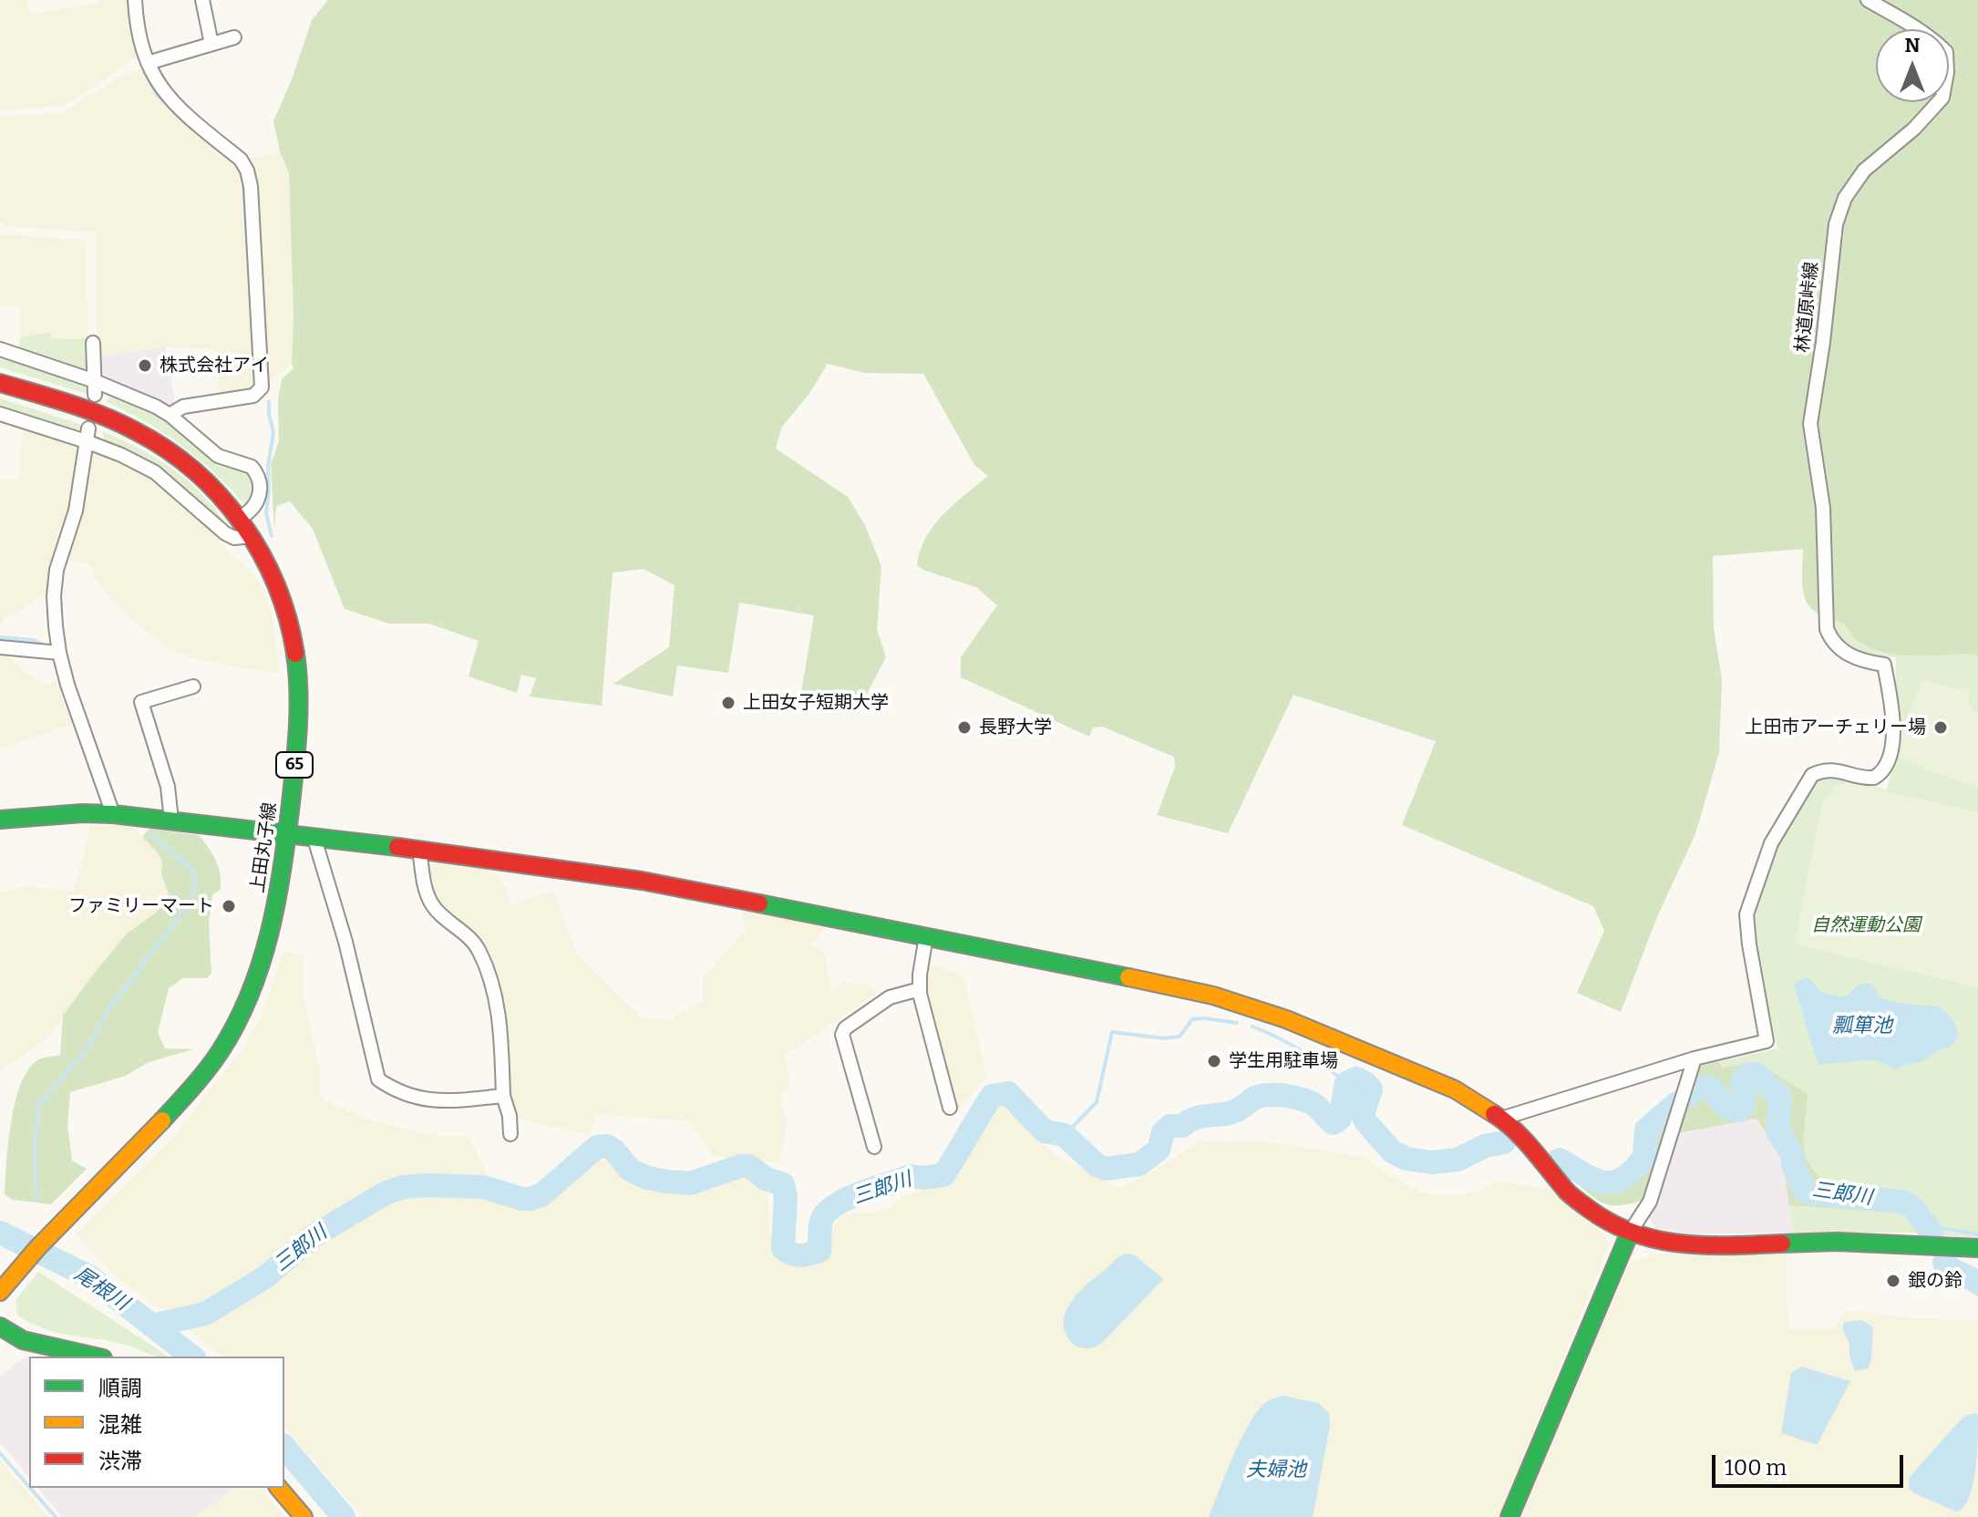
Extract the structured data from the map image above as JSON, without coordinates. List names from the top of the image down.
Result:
{
  "streets": {
    "street": ["林道原峠線", "65", "上田丸子線"]
  },
  "water": [
    "瓢箪池",
    "三郎川",
    "尾根川",
    "夫婦池"
  ],
  "parks": ["自然運動公園"],
  "places": [
    "株式会社アイ",
    "上田女子短期大学",
    "長野大学",
    "上田市アーチェリー場",
    "ファミリーマート",
    "学生用駐車場",
    "銀の鈴"
  ],
  "legend": ["順調", "混雑", "渋滞"],
  "scale_bar": "100 m",
  "north": "top"
}
